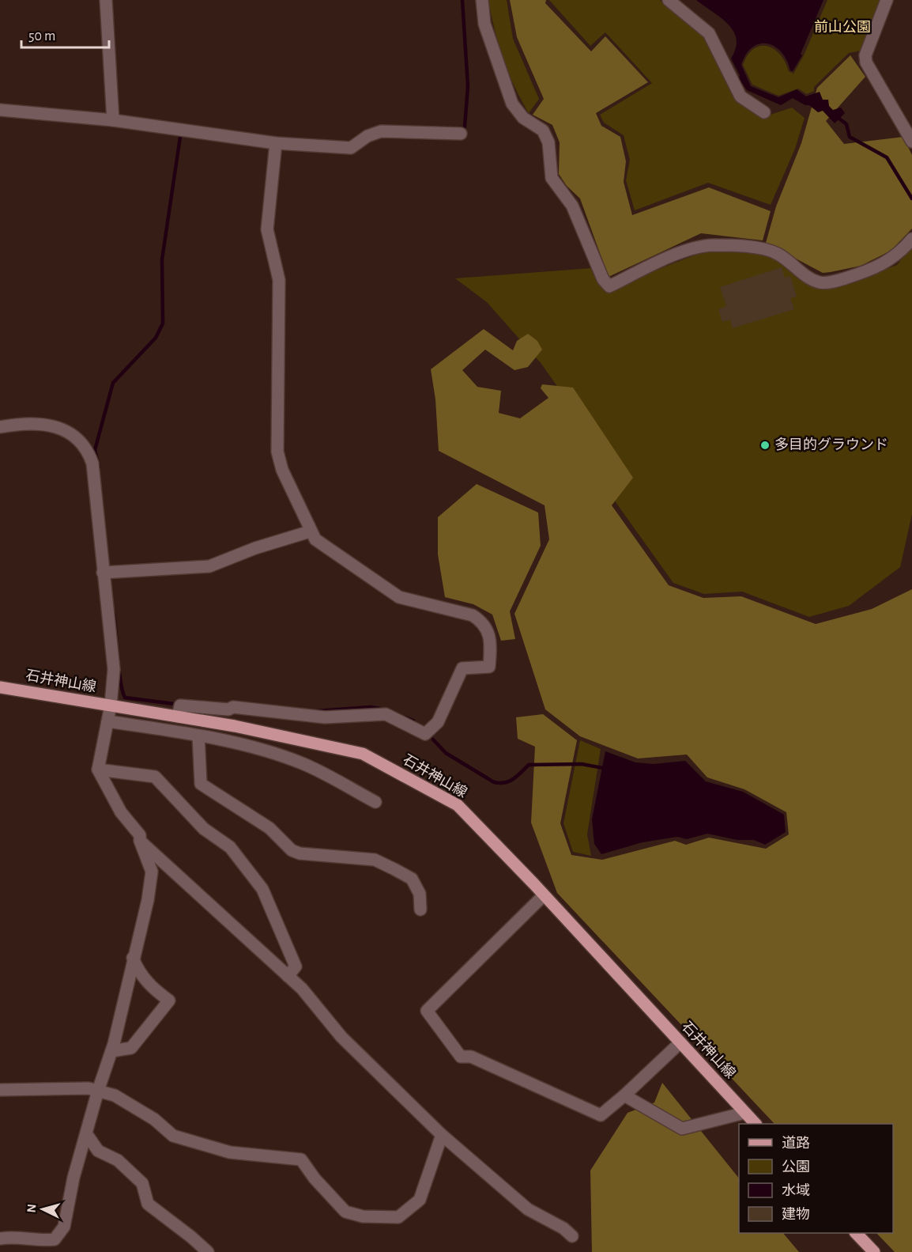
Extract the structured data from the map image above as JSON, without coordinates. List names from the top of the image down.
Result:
{
  "streets": {
    "main road": ["石井神山線"]
  },
  "parks": ["前山公園"],
  "places": ["多目的グラウンド"],
  "legend": [
    "道路",
    "公園",
    "水域",
    "建物"
  ],
  "scale_bar": "50 m",
  "north": "left"
}
